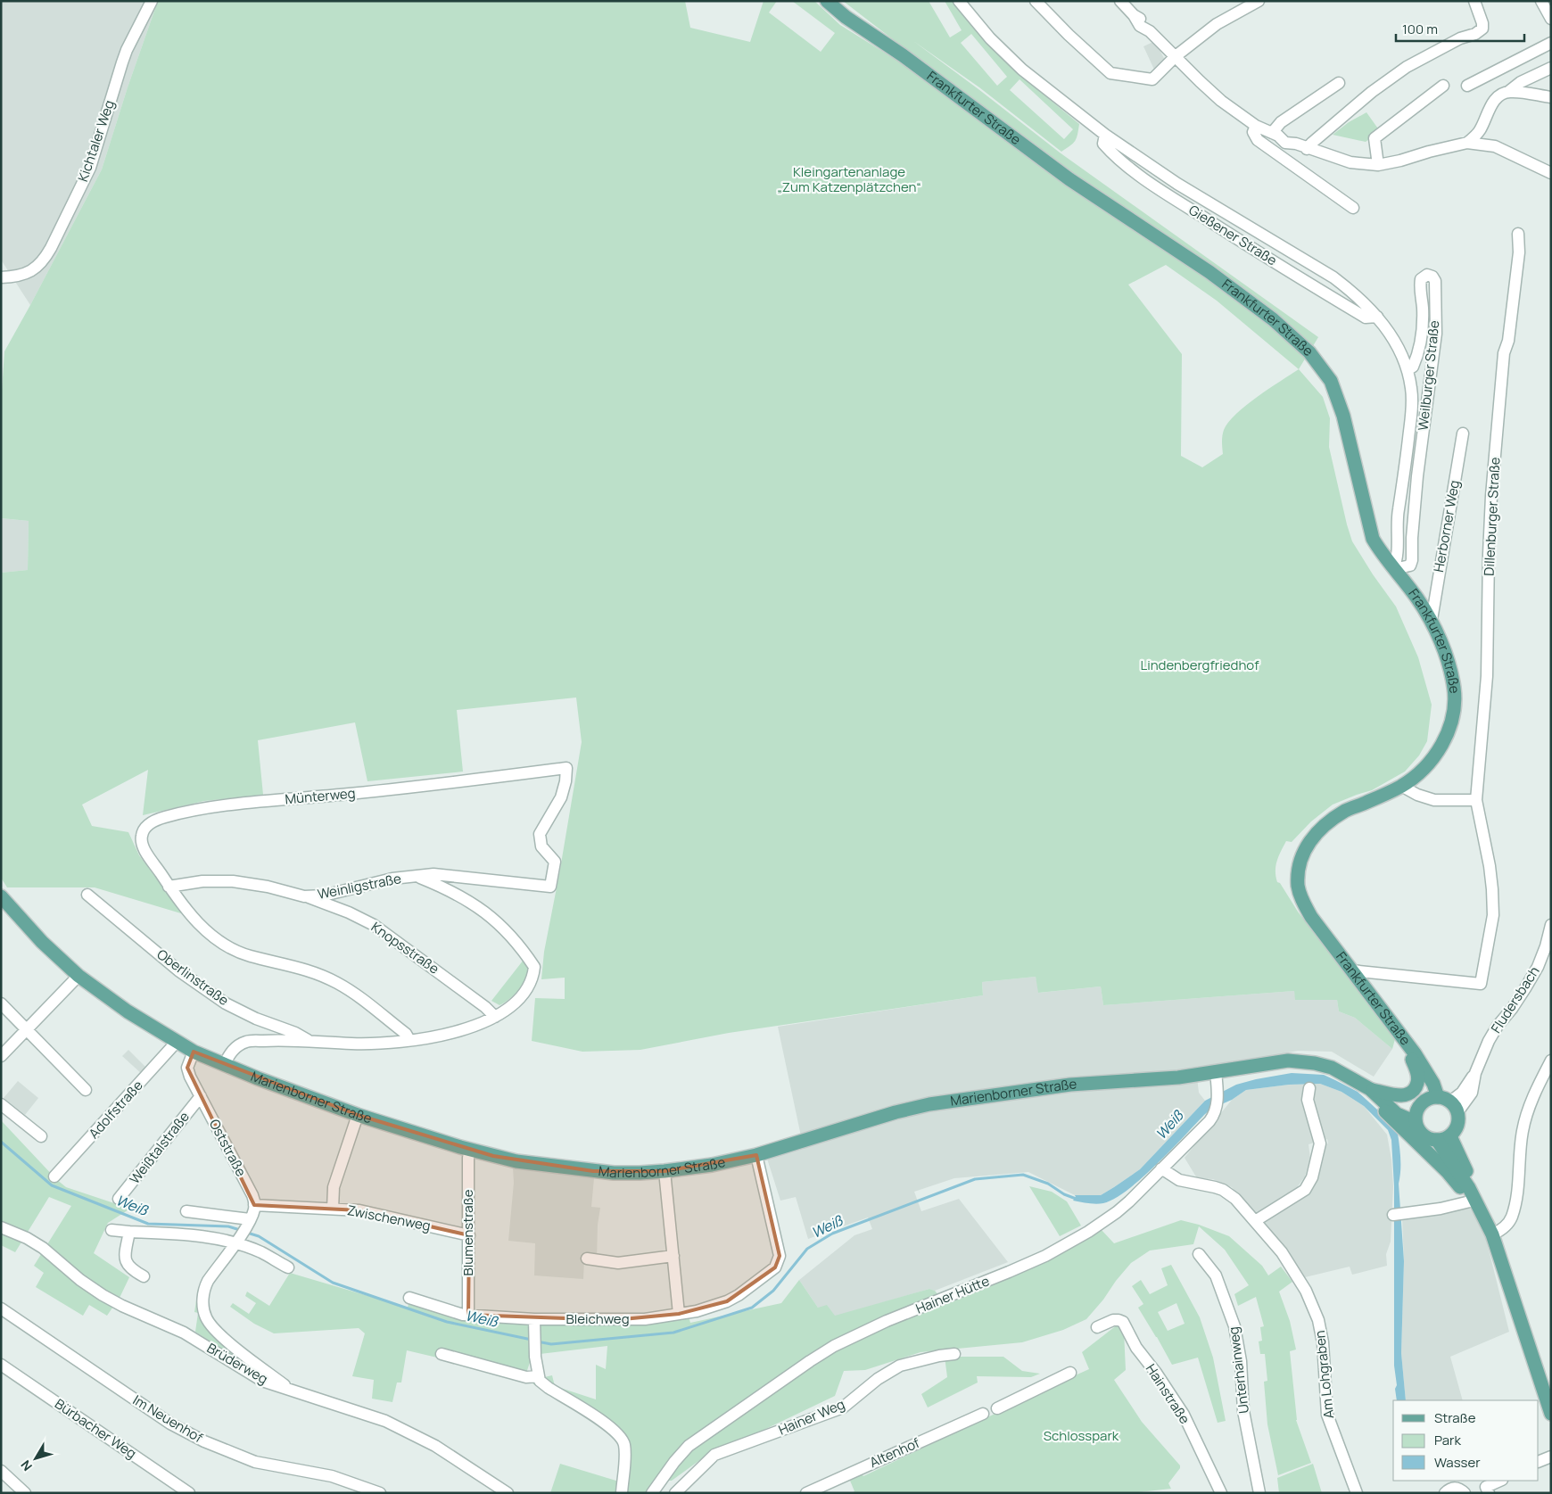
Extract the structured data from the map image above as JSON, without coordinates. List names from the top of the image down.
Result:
{
  "streets": {
    "main road": ["Frankfurter Straße", "Marienborner Straße"],
    "street": [
      "Kichtaler Weg",
      "Gießener Straße",
      "Weilburger Straße",
      "Dillenburger Straße",
      "Herborner Weg",
      "Münterweg",
      "Weinligstraße",
      "Knopsstraße",
      "Oberlinstraße",
      "Fludersbach",
      "Adolfstraße",
      "Weißtalstraße",
      "Oststraße",
      "Zwischenweg",
      "Blumenstraße",
      "Hainer Hütte",
      "Bleichweg",
      "Brüderweg",
      "Unterhainweg",
      "Am Lohgraben",
      "Hainstraße",
      "Hainer Weg",
      "Im Neuenhof",
      "Bürbacher Weg",
      "Altenhof"
    ]
  },
  "crossings": [
    ["Frankfurter Straße", "Gießener Straße"],
    ["Frankfurter Straße", "Weilburger Straße"],
    ["Frankfurter Straße", "Dillenburger Straße"],
    ["Frankfurter Straße", "Herborner Weg"],
    ["Frankfurter Straße", "Fludersbach"],
    ["Frankfurter Straße", "Marienborner Straße"],
    ["Gießener Straße", "Weilburger Straße"],
    ["Münterweg", "Weinligstraße"],
    ["Münterweg", "Oberlinstraße"],
    ["Weinligstraße", "Knopsstraße"],
    ["Weinligstraße", "Oberlinstraße"],
    ["Knopsstraße", "Oberlinstraße"],
    ["Oberlinstraße", "Marienborner Straße"],
    ["Fludersbach", "Marienborner Straße"],
    ["Marienborner Straße", "Adolfstraße"],
    ["Marienborner Straße", "Oststraße"],
    ["Marienborner Straße", "Blumenstraße"],
    ["Marienborner Straße", "Hainer Hütte"],
    ["Marienborner Straße", "Bleichweg"],
    ["Weißtalstraße", "Oststraße"],
    ["Oststraße", "Zwischenweg"],
    ["Zwischenweg", "Blumenstraße"],
    ["Blumenstraße", "Bleichweg"],
    ["Hainer Hütte", "Am Lohgraben"]
  ],
  "water": ["Weiß"],
  "parks": ["Kleingartenanlage „Zum Katzenplätzchen“", "Lindenbergfriedhof", "Schlosspark"],
  "legend": ["Straße", "Park", "Wasser"],
  "scale_bar": "100 m",
  "north": "bottom left"
}
